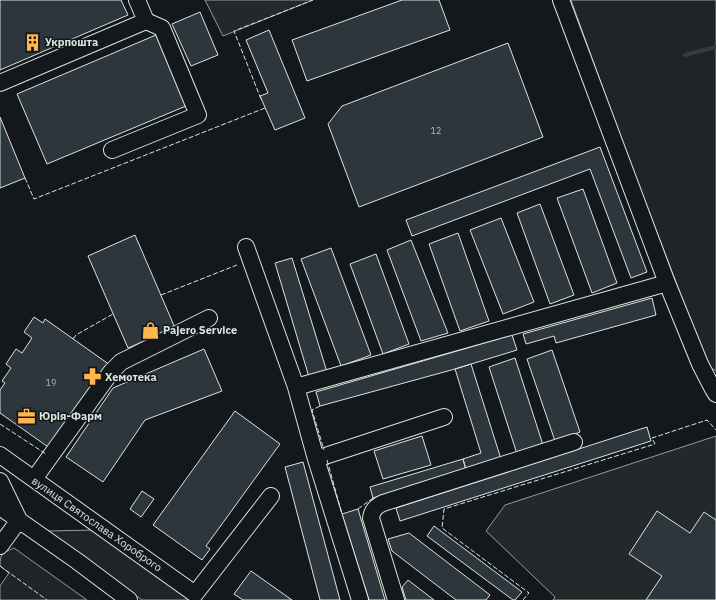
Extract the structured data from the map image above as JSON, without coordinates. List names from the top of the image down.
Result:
{
  "streets": {
    "street": ["вулиця Святослава Хороброго"]
  },
  "places": {
    "building": ["Укрпошта"],
    "shop": ["Pajero Service"],
    "pharmacy": ["Хемотека"],
    "office": ["Юрія-Фарм"]
  },
  "house_numbers": ["12", "19"]
}
